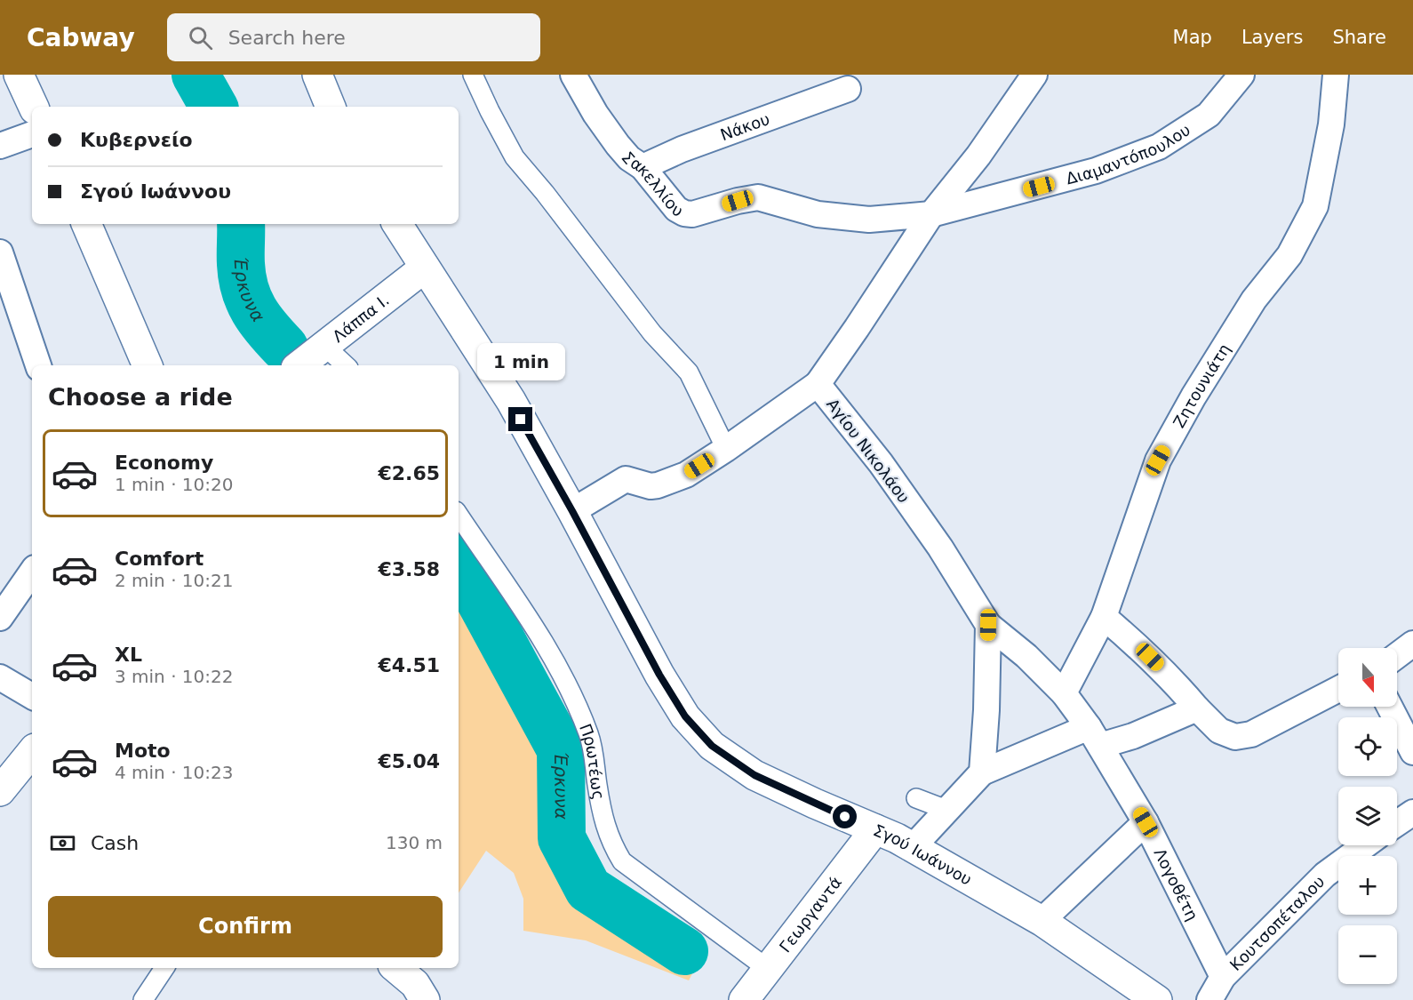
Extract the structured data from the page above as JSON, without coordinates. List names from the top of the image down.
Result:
{
  "streets": {
    "main road": ["Λάππα Ι.", "Σγού Ιωάννου", "Γεωργαντά"],
    "street": [
      "Νάκου",
      "Διαμαντόπουλου",
      "Σακελλίου",
      "Ζητουνιάτη",
      "Αγίου Νικολάου",
      "Πρωτέως",
      "Λογοθέτη",
      "Κουτσοπέταλου"
    ]
  },
  "crossings": [
    ["Νάκου", "Σακελλίου"],
    ["Διαμαντόπουλου", "Σακελλίου"],
    ["Διαμαντόπουλου", "Αγίου Νικολάου"],
    ["Σακελλίου", "Αγίου Νικολάου"],
    ["Λάππα Ι.", "Σγού Ιωάννου"],
    ["Πρωτέως", "Γεωργαντά"],
    ["Σγού Ιωάννου", "Γεωργαντά"],
    ["Λογοθέτη", "Κουτσοπέταλου"]
  ],
  "water": ["Έρκυνα"],
  "north": "bottom",
  "page": {
    "header": "Cabway",
    "search": "Search here",
    "nav": ["Map", "Layers", "Share"],
    "banner": ["Κυβερνείο", "Σγού Ιωάννου"],
    "bubble": "1 min",
    "heading": "Choose a ride",
    "list": [
      {
        "name": "Economy",
        "note": "1 min · 10:20",
        "value": "€2.65"
      },
      {
        "name": "Comfort",
        "note": "2 min · 10:21",
        "value": "€3.58"
      },
      {
        "name": "XL",
        "note": "3 min · 10:22",
        "value": "€4.51"
      },
      {
        "name": "Moto",
        "note": "4 min · 10:23",
        "value": "€5.04"
      }
    ],
    "map_buttons": ["+", "−"],
    "pay": ["Cash", "130 m"],
    "buttons": "Confirm"
  }
}
